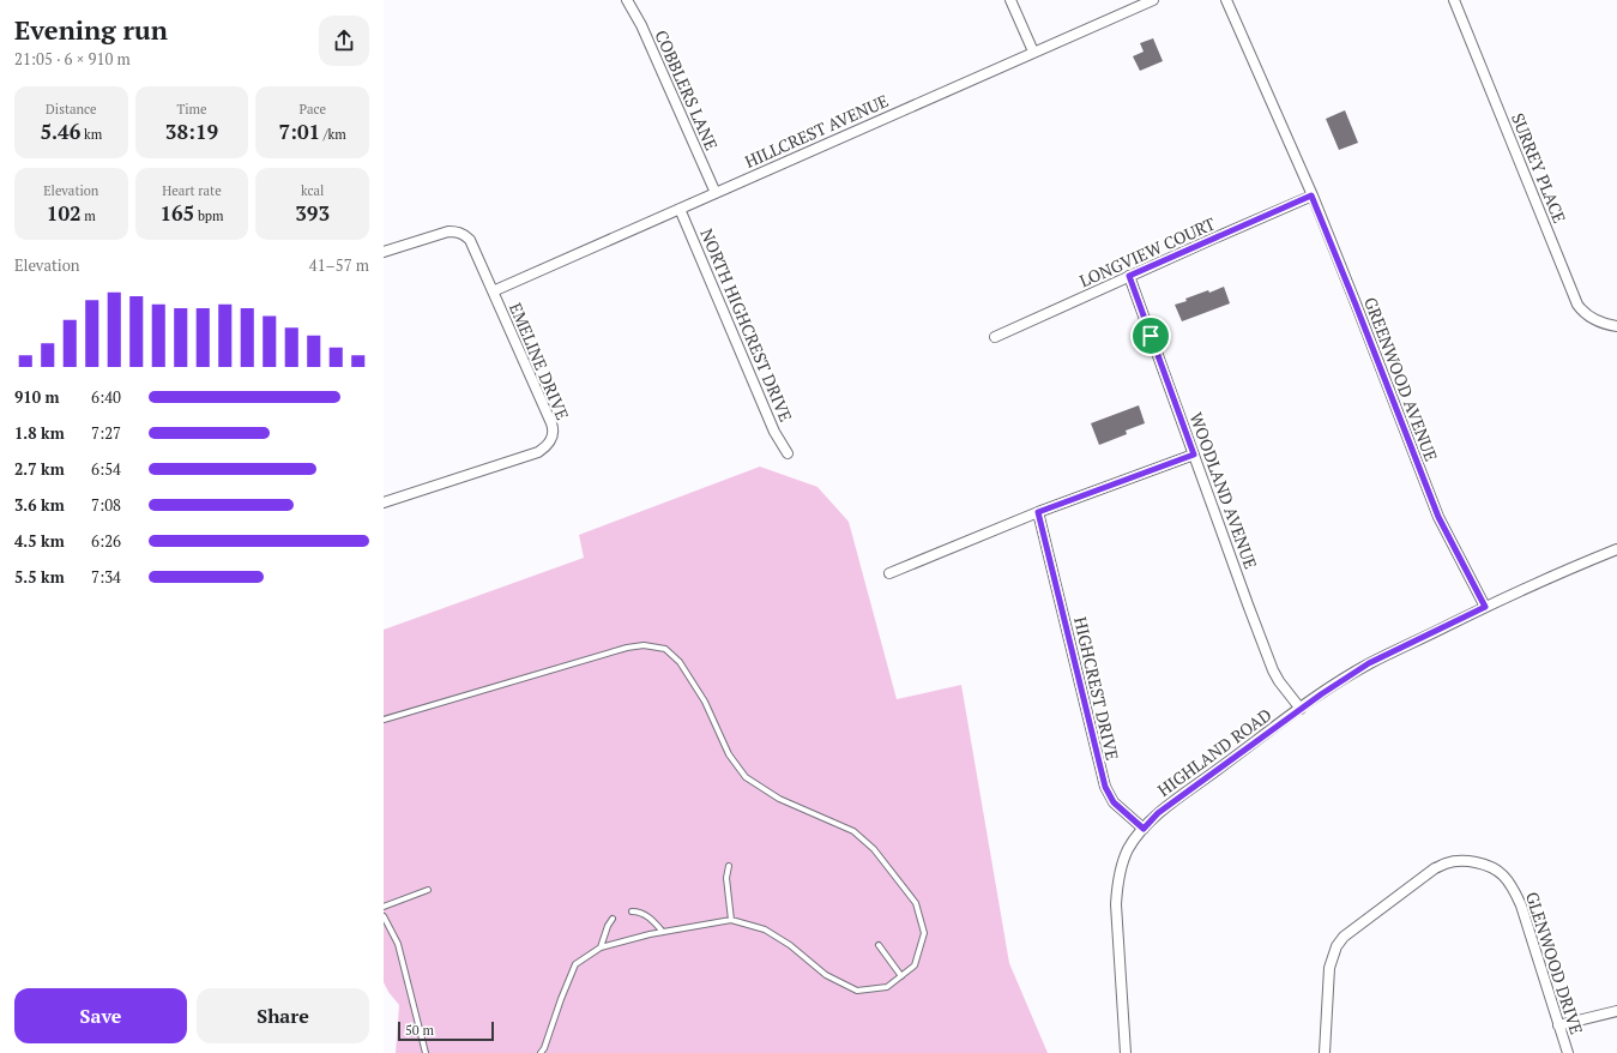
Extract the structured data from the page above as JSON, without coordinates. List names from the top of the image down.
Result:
{
  "streets": {
    "street": [
      "COBBLERS LANE",
      "HILLCREST AVENUE",
      "SURREY PLACE",
      "LONGVIEW COURT",
      "NORTH HIGHCREST DRIVE",
      "EMELINE DRIVE",
      "GREENWOOD AVENUE",
      "WOODLAND AVENUE",
      "HIGHCREST DRIVE",
      "HIGHLAND ROAD",
      "GLENWOOD DRIVE"
    ]
  },
  "crossings": [
    ["COBBLERS LANE", "HILLCREST AVENUE"],
    ["HILLCREST AVENUE", "NORTH HIGHCREST DRIVE"],
    ["HILLCREST AVENUE", "EMELINE DRIVE"],
    ["LONGVIEW COURT", "GREENWOOD AVENUE"],
    ["LONGVIEW COURT", "WOODLAND AVENUE"],
    ["GREENWOOD AVENUE", "HIGHLAND ROAD"],
    ["WOODLAND AVENUE", "HIGHLAND ROAD"],
    ["HIGHCREST DRIVE", "HIGHLAND ROAD"]
  ],
  "scale_bar": "50 m",
  "page": {
    "heading": ["Evening run", "21:05 · 6 × 910 m"],
    "stats": [
      ["Distance", "5.46 km"],
      ["Time", "38:19"],
      ["Pace", "7:01 /km"],
      ["Elevation", "102 m"],
      ["Heart rate", "165 bpm"],
      ["kcal", "393"]
    ],
    "chart": ["Elevation", "41–57 m"],
    "list": [
      {
        "name": "910 m",
        "note": "6:40"
      },
      {
        "name": "1.8 km",
        "note": "7:27"
      },
      {
        "name": "2.7 km",
        "note": "6:54"
      },
      {
        "name": "3.6 km",
        "note": "7:08"
      },
      {
        "name": "4.5 km",
        "note": "6:26"
      },
      {
        "name": "5.5 km",
        "note": "7:34"
      }
    ],
    "buttons": ["Save", "Share"],
    "scale": "50 m"
  }
}
